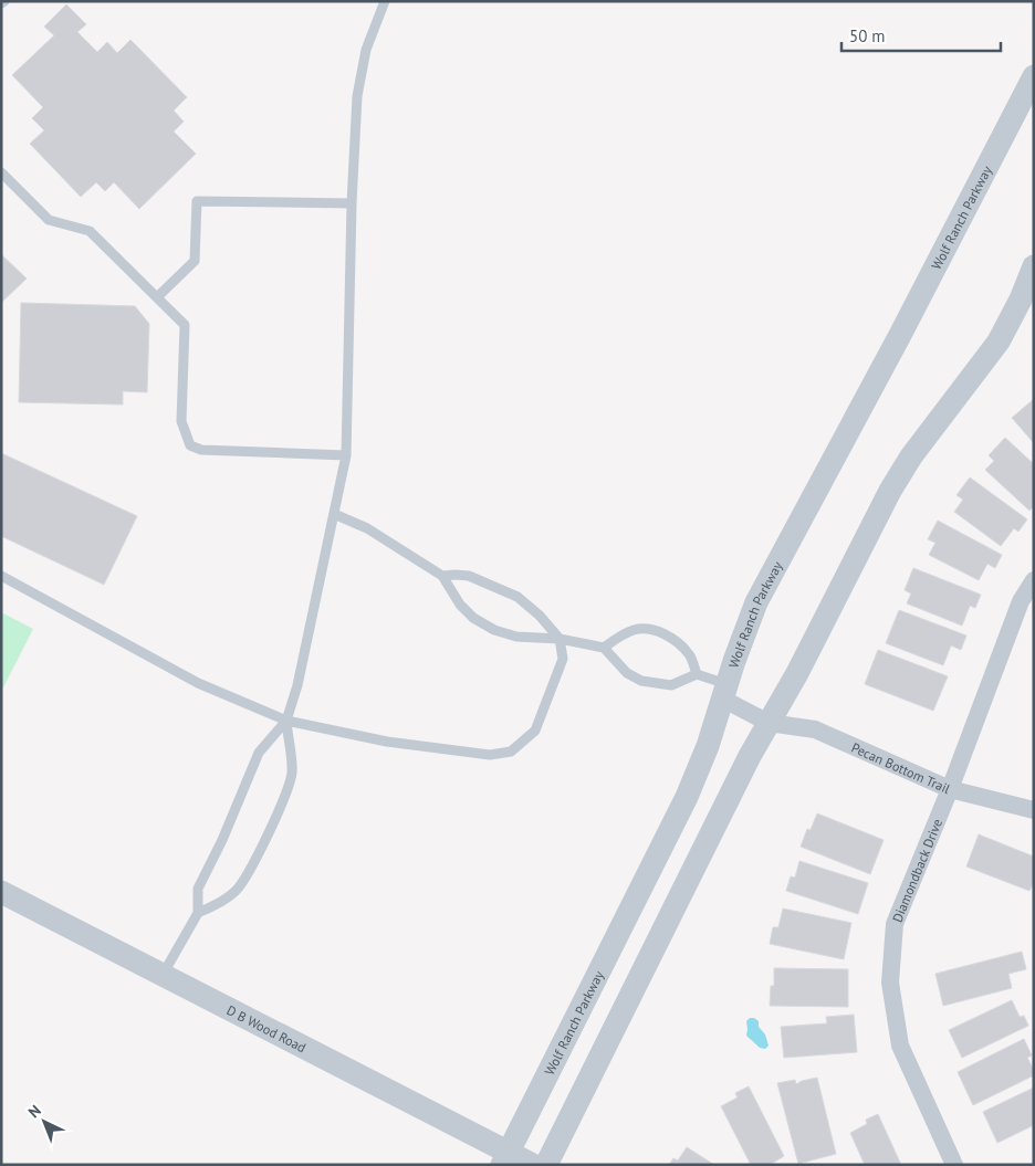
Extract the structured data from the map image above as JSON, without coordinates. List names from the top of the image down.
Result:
{
  "streets": {
    "street": [
      "Wolf Ranch Parkway",
      "Pecan Bottom Trail",
      "Diamondback Drive",
      "D B Wood Road"
    ]
  },
  "crossings": [
    ["Wolf Ranch Parkway", "Pecan Bottom Trail"],
    ["Wolf Ranch Parkway", "D B Wood Road"],
    ["Pecan Bottom Trail", "Diamondback Drive"]
  ],
  "scale_bar": "50 m",
  "north": "top left"
}
